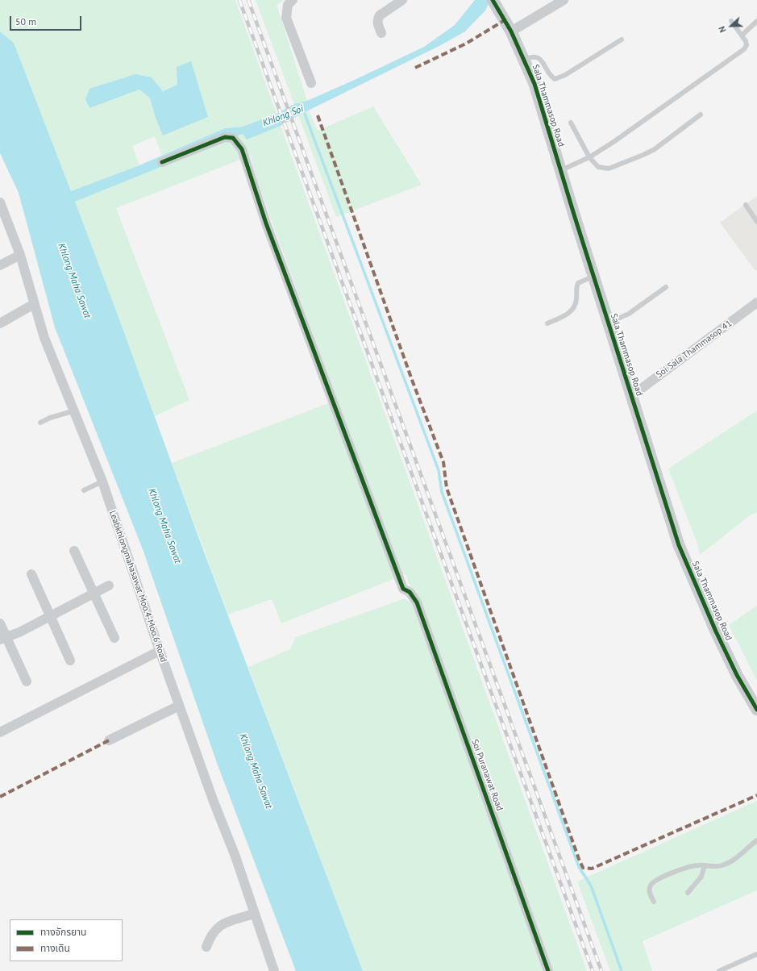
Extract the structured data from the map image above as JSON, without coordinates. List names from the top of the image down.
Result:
{
  "streets": {
    "street": [
      "Sala Thammasop Road",
      "Soi Sala Thammasop 41",
      "Leabkhlongmahasawat Moo.4-Moo.6 Road",
      "Soi Puranawat Road"
    ]
  },
  "crossings": [
    ["Sala Thammasop Road", "Soi Sala Thammasop 41"]
  ],
  "water": ["Khlong Soi", "Khlong Maha Sawat"],
  "legend": ["ทางจักรยาน", "ทางเดิน"],
  "scale_bar": "50 m",
  "north": "left"
}
